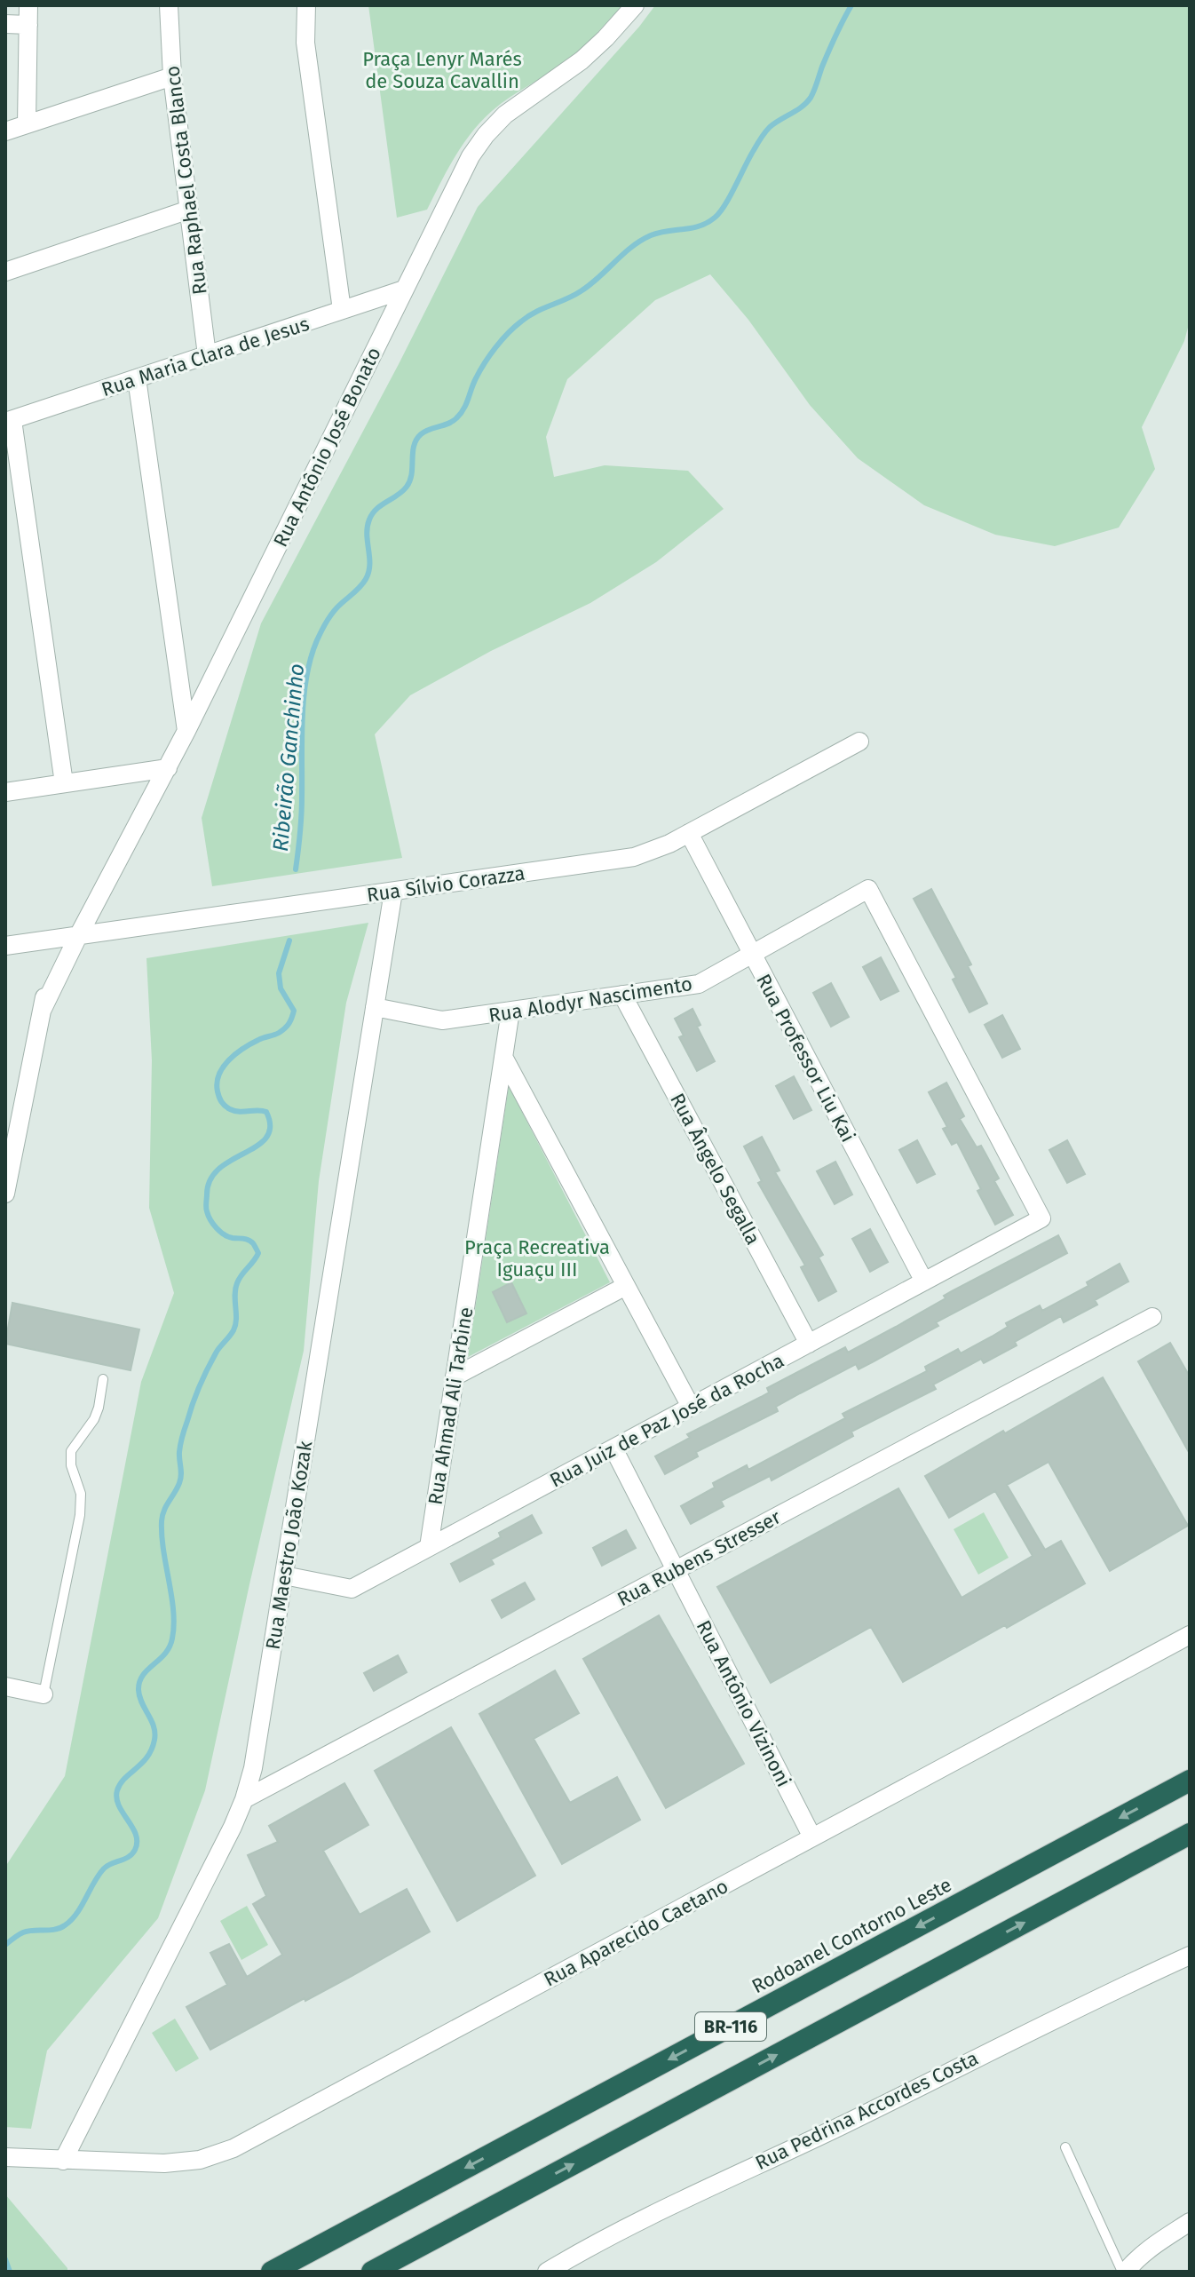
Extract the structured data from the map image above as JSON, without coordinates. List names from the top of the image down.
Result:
{
  "streets": {
    "highway": ["Rodoanel Contorno Leste", "BR-116"],
    "street": [
      "Rua Raphael Costa Blanco",
      "Rua Maria Clara de Jesus",
      "Rua Antônio José Bonato",
      "Rua Sílvio Corazza",
      "Rua Alodyr Nascimento",
      "Rua Professor Liu Kai",
      "Rua Ângelo Segalla",
      "Rua Ahmad Ali Tarbine",
      "Rua Juiz de Paz José da Rocha",
      "Rua Maestro João Kozak",
      "Rua Rubens Stresser",
      "Rua Antônio Vizinoni",
      "Rua Aparecido Caetano",
      "Rua Pedrina Accordes Costa"
    ]
  },
  "crossings": [
    ["Rua Raphael Costa Blanco", "Rua Maria Clara de Jesus"],
    ["Rua Maria Clara de Jesus", "Rua Antônio José Bonato"],
    ["Rua Antônio José Bonato", "Rua Sílvio Corazza"],
    ["Rua Sílvio Corazza", "Rua Professor Liu Kai"],
    ["Rua Sílvio Corazza", "Rua Maestro João Kozak"],
    ["Rua Alodyr Nascimento", "Rua Professor Liu Kai"],
    ["Rua Alodyr Nascimento", "Rua Ângelo Segalla"],
    ["Rua Alodyr Nascimento", "Rua Ahmad Ali Tarbine"],
    ["Rua Alodyr Nascimento", "Rua Juiz de Paz José da Rocha"],
    ["Rua Alodyr Nascimento", "Rua Maestro João Kozak"],
    ["Rua Professor Liu Kai", "Rua Juiz de Paz José da Rocha"],
    ["Rua Ângelo Segalla", "Rua Juiz de Paz José da Rocha"],
    ["Rua Ahmad Ali Tarbine", "Rua Juiz de Paz José da Rocha"],
    ["Rua Juiz de Paz José da Rocha", "Rua Maestro João Kozak"],
    ["Rua Juiz de Paz José da Rocha", "Rua Antônio Vizinoni"],
    ["Rua Maestro João Kozak", "Rua Rubens Stresser"],
    ["Rua Maestro João Kozak", "Rua Aparecido Caetano"],
    ["Rua Rubens Stresser", "Rua Antônio Vizinoni"],
    ["Rua Antônio Vizinoni", "Rua Aparecido Caetano"]
  ],
  "water": ["Ribeirão Ganchinho"],
  "parks": ["Praça Lenyr Marés de Souza Cavallin", "Praça Recreativa Iguaçu III"]
}
